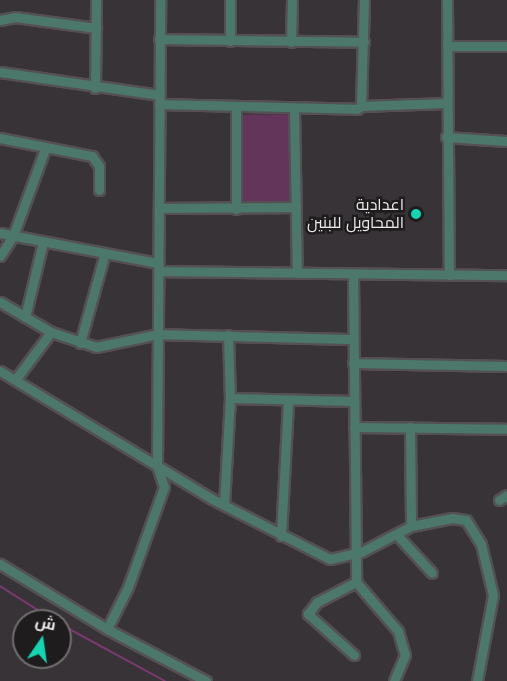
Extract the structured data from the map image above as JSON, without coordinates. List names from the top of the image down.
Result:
{
  "places": ["اعدادية المحاويل للبنين"],
  "north": "top"
}
